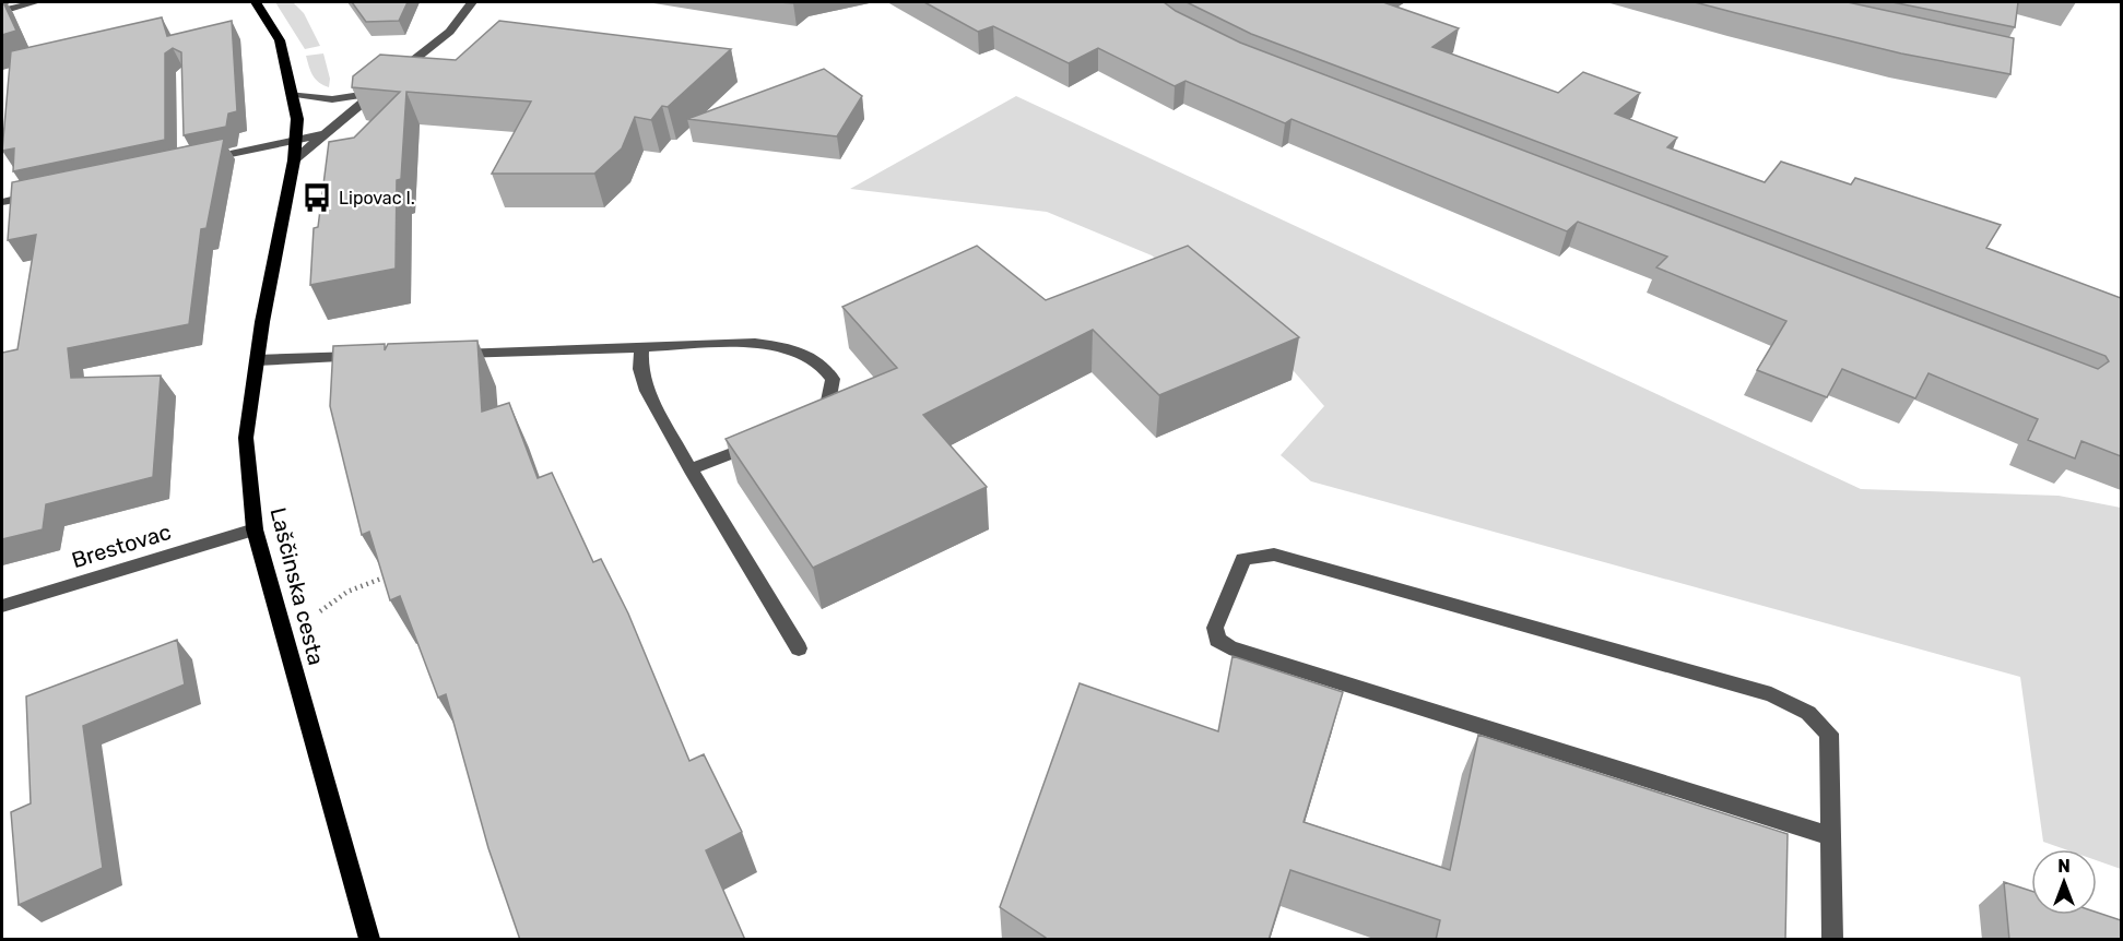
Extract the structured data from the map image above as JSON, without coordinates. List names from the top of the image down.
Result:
{
  "streets": {
    "main road": ["Laščinska cesta"],
    "street": ["Brestovac"]
  },
  "crossings": [
    ["Brestovac", "Laščinska cesta"]
  ],
  "places": {
    "bus stop": ["Lipovac I."]
  },
  "north": "top"
}
